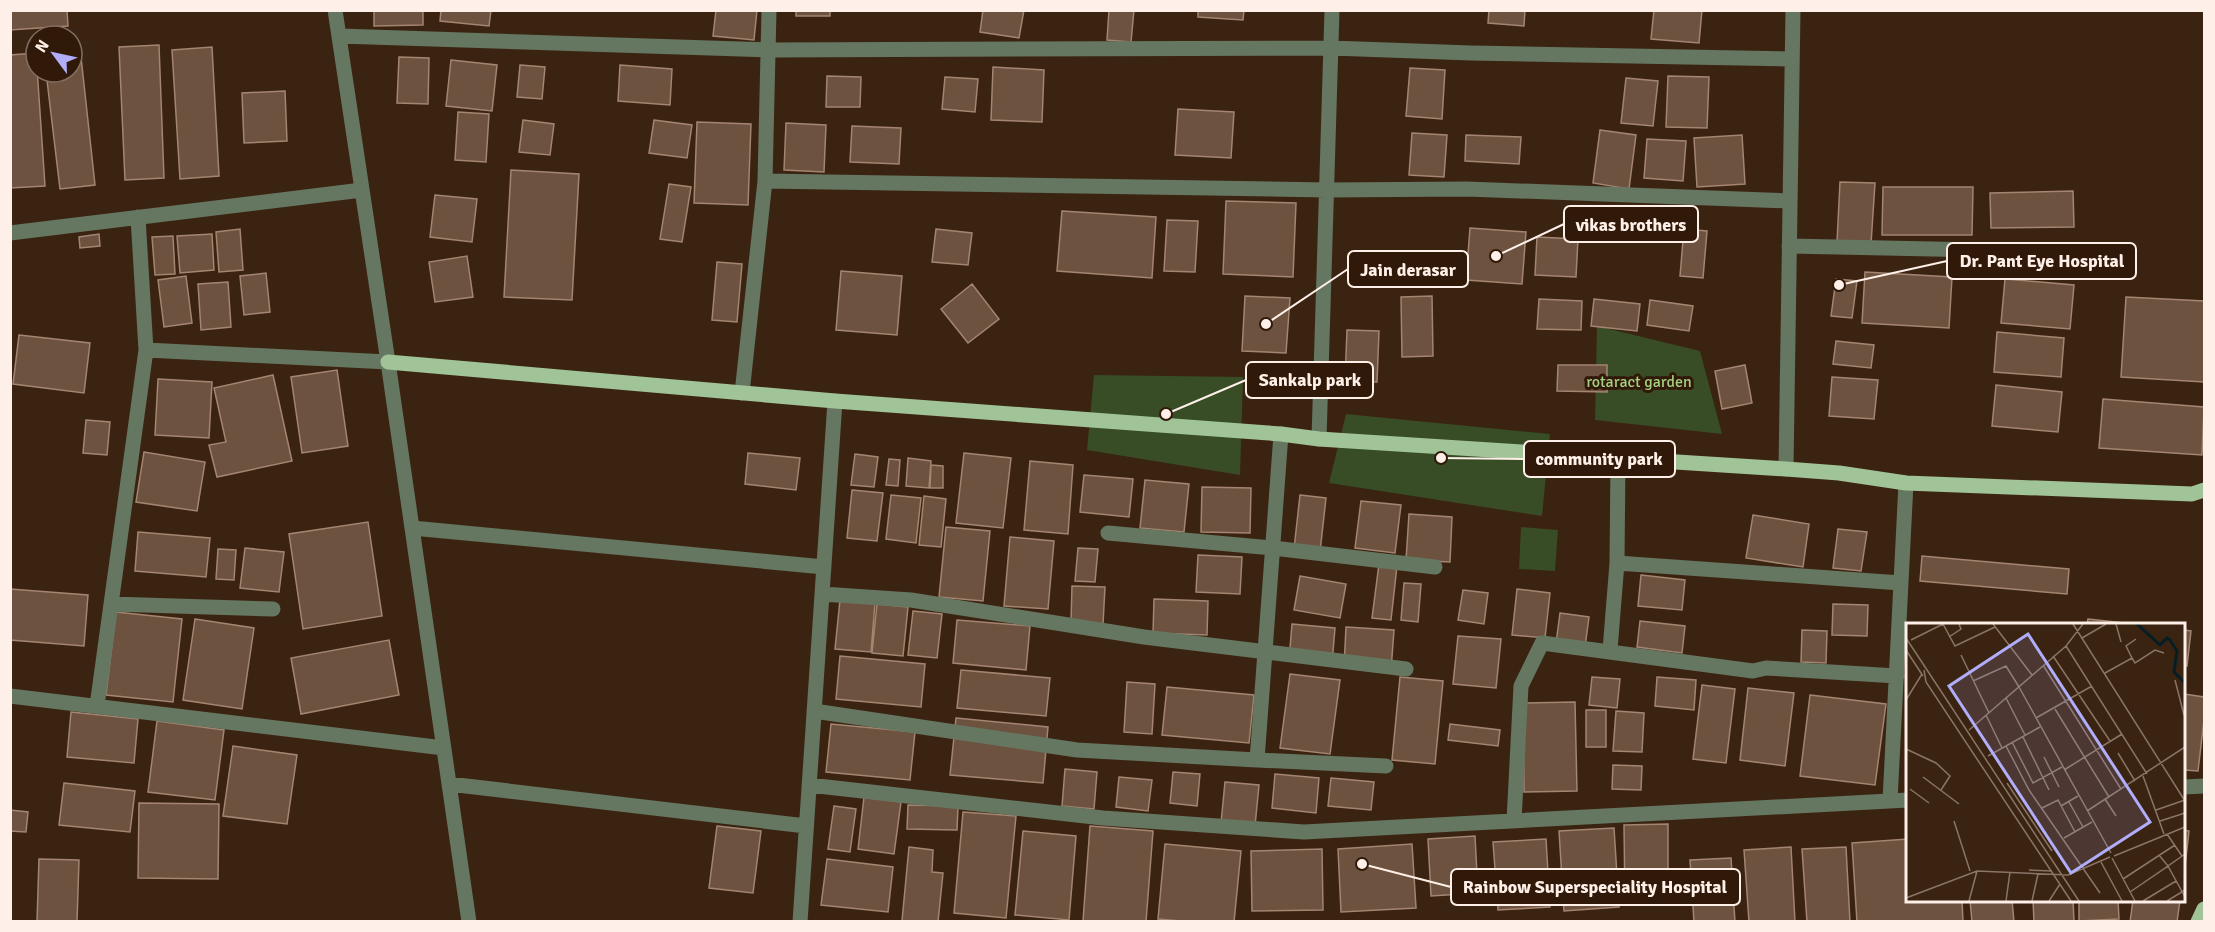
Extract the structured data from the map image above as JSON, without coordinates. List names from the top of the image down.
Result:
{
  "parks": ["rotaract garden"],
  "places": [
    "vikas brothers",
    "Dr. Pant Eye Hospital",
    "Jain derasar",
    "Sankalp park",
    "community park",
    "Rainbow Superspeciality Hospital"
  ],
  "north": "top left"
}
